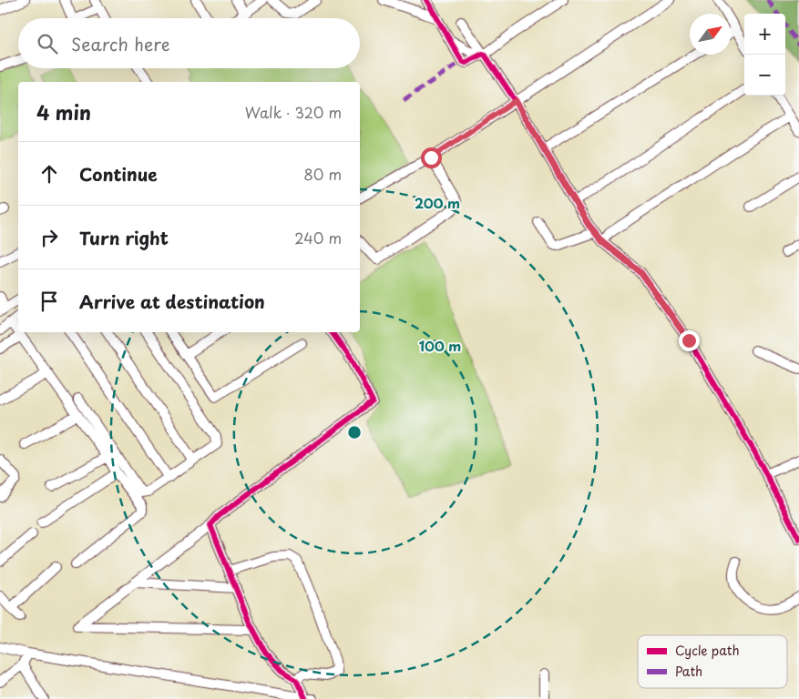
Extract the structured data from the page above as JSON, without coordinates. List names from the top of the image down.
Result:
{
  "legend": ["Cycle path", "Path"],
  "north": "top right",
  "page": {
    "map_buttons": ["+", "−"],
    "search": "Search here",
    "heading": ["4 min", "Walk · 320 m"],
    "list": [
      ["Continue", "80 m"],
      ["Turn right", "240 m"],
      "Arrive at destination"
    ]
  },
  "rings": ["200 m", "100 m"]
}
